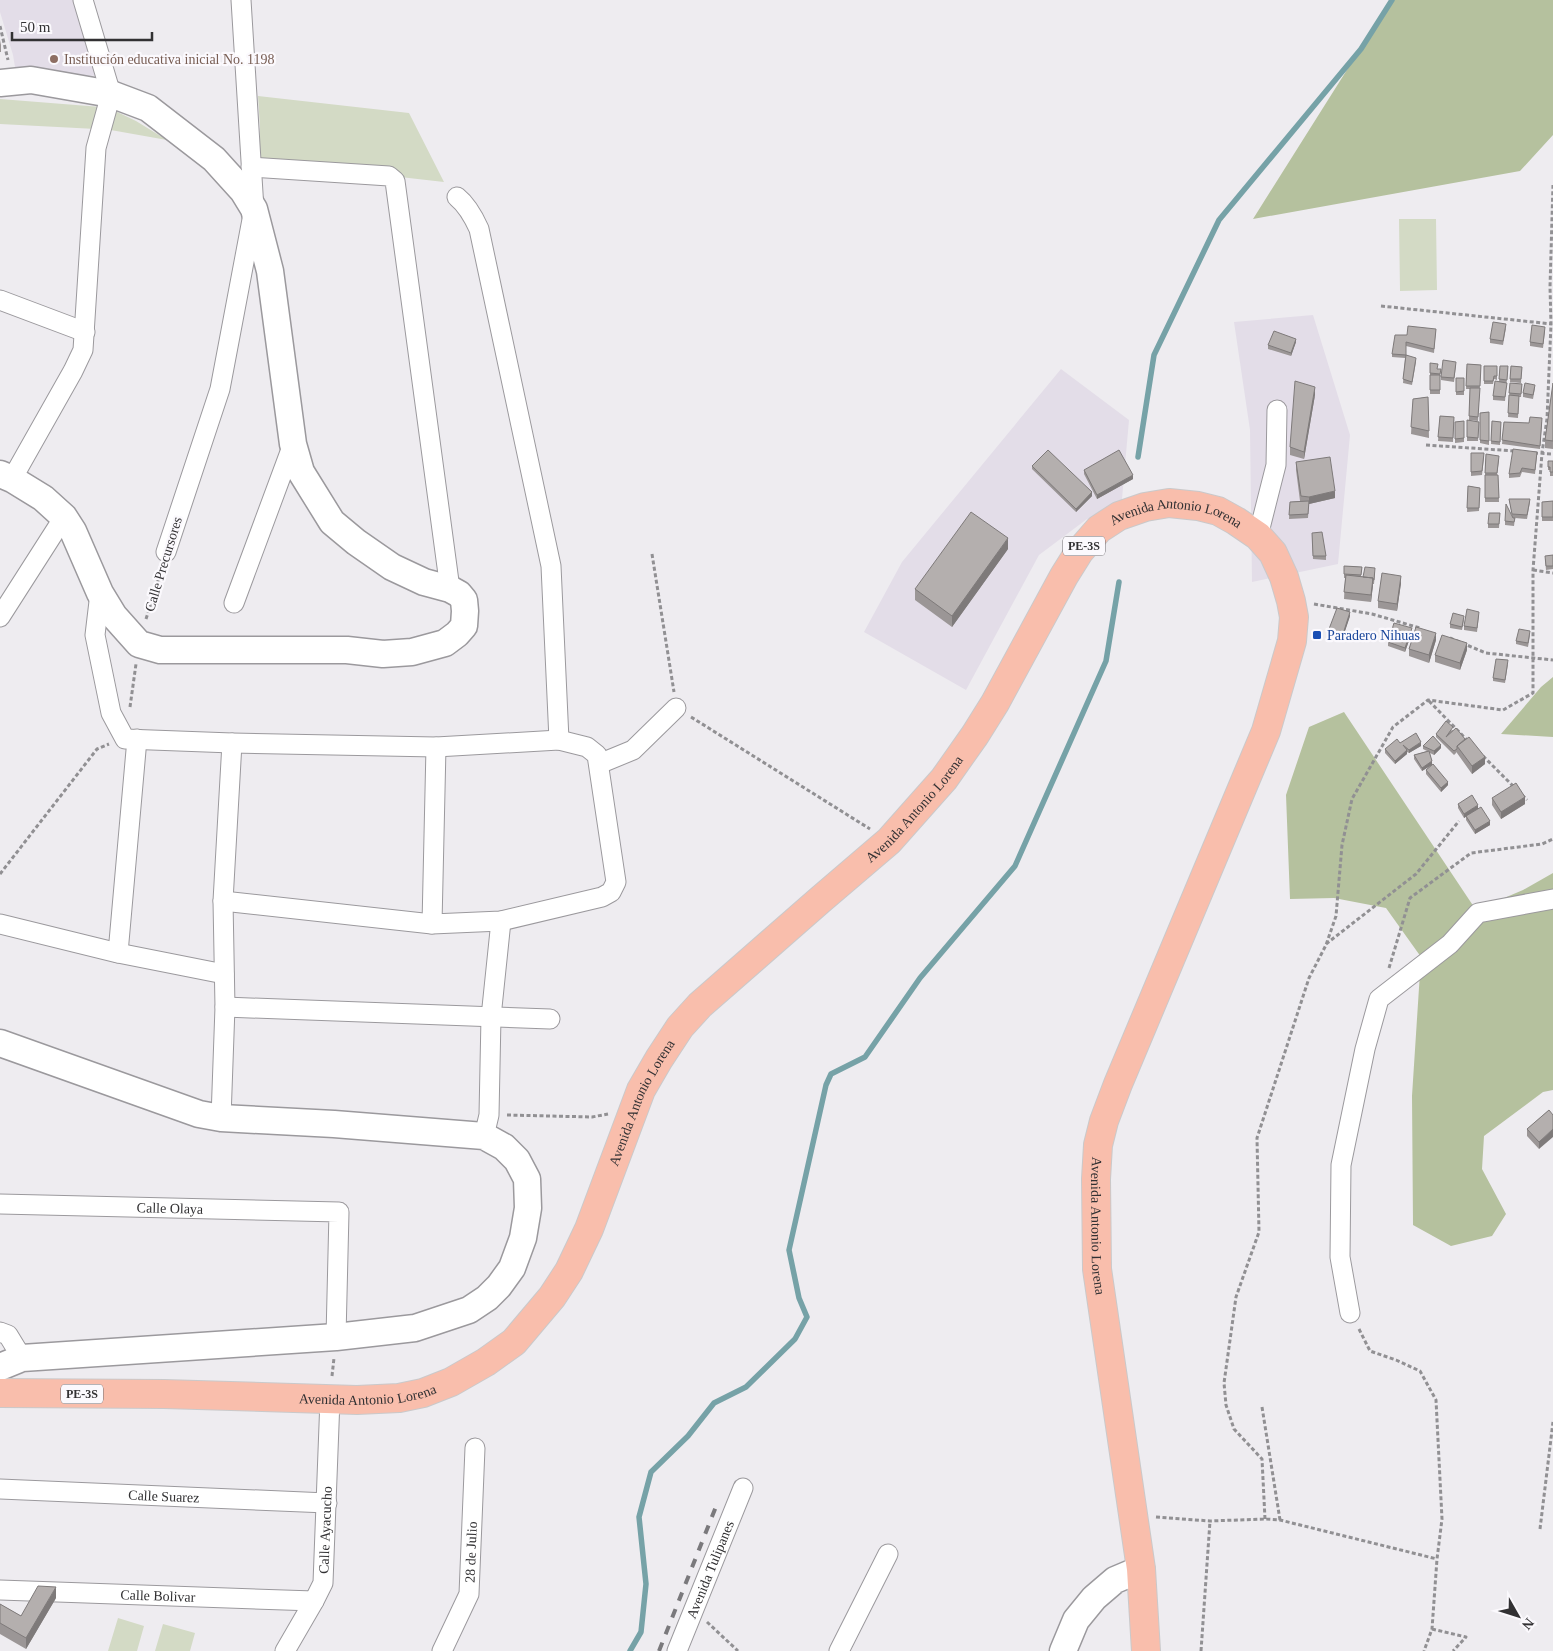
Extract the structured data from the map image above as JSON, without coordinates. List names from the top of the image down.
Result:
{
  "streets": {
    "highway": ["Avenida Antonio Lorena", "PE-3S"],
    "street": [
      "Calle Precursores",
      "Calle Olaya",
      "Calle Suarez",
      "Calle Ayacucho",
      "28 de Julio",
      "Avenida Tulipanes",
      "Calle Bolivar"
    ]
  },
  "crossings": [
    ["Avenida Antonio Lorena", "Calle Ayacucho"],
    ["Calle Suarez", "Calle Ayacucho"],
    ["Calle Ayacucho", "Calle Bolivar"]
  ],
  "places": {
    "other": ["Institución educativa inicial No. 1198"],
    "transit": ["Paradero Nihuas"]
  },
  "scale_bar": "50 m",
  "north": "bottom right"
}
